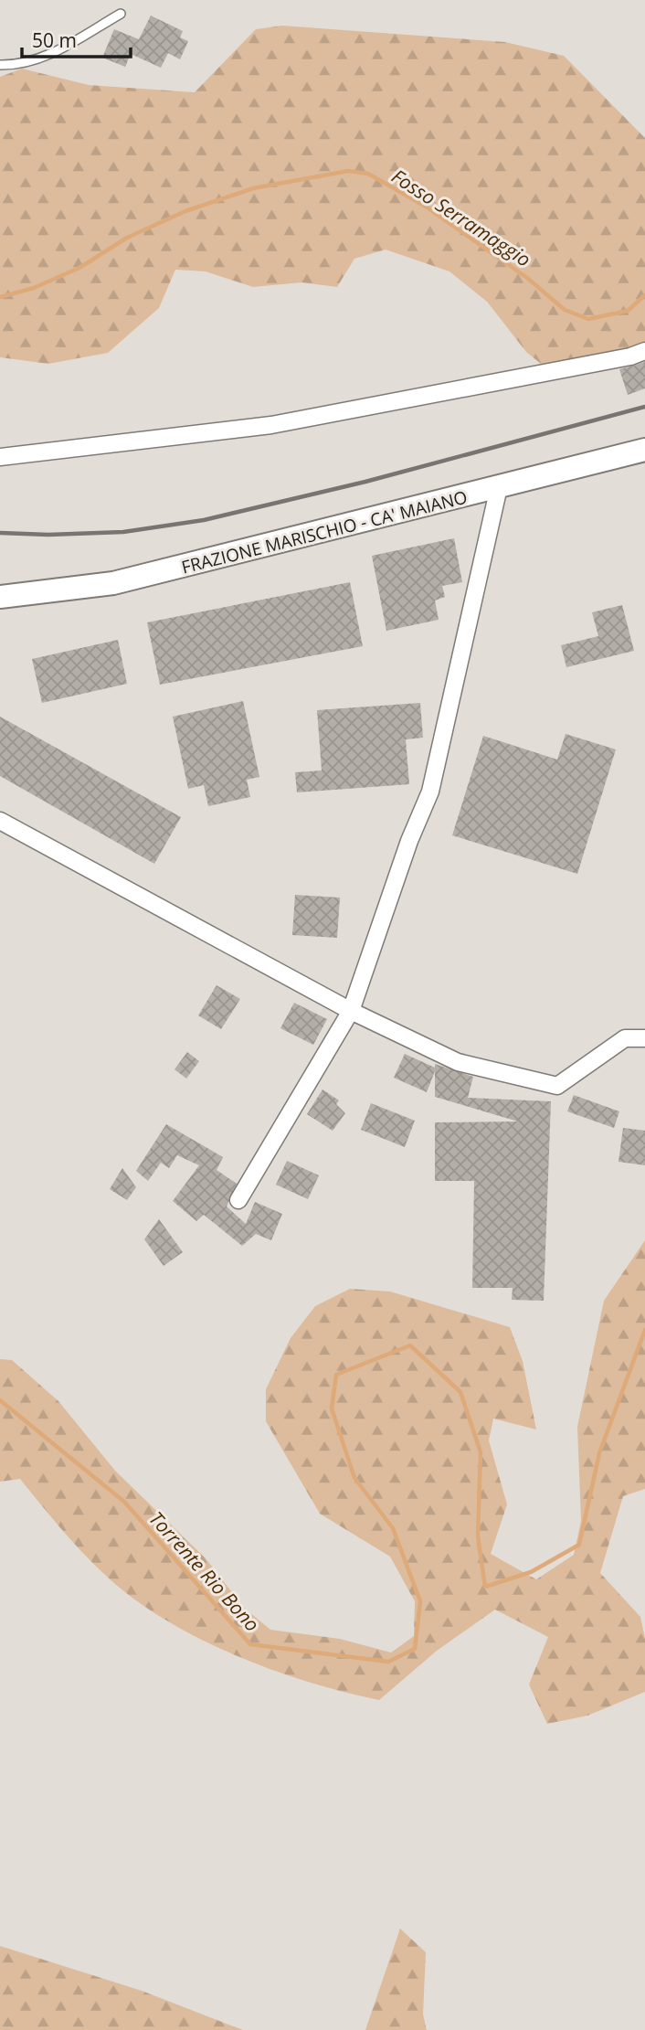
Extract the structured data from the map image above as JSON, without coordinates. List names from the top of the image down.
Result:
{
  "streets": {
    "main road": ["FRAZIONE MARISCHIO - CA' MAIANO"]
  },
  "water": ["Fosso Serramaggio", "Torrente Rio Bono"],
  "scale_bar": "50 m"
}
